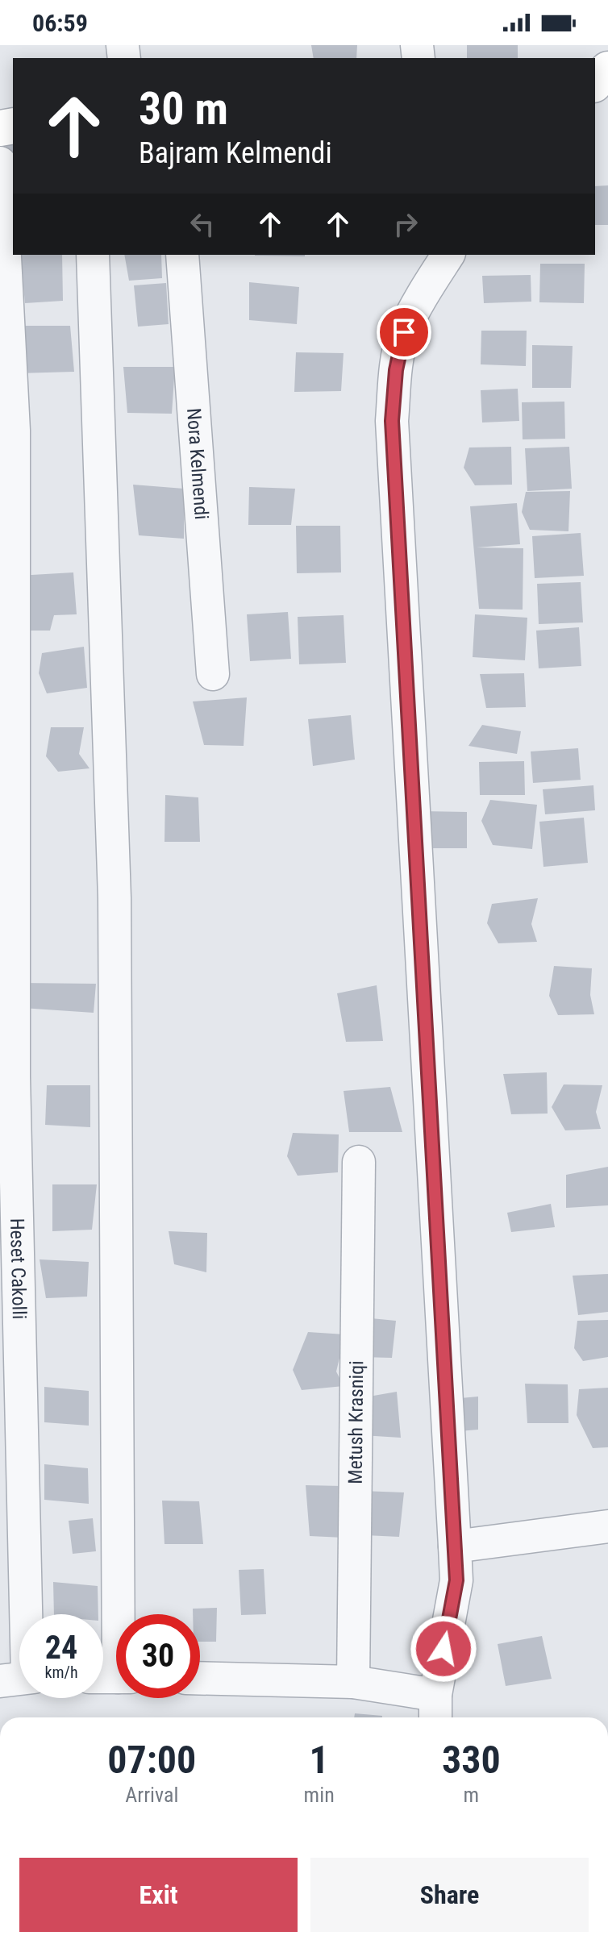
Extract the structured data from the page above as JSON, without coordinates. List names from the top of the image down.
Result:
{
  "streets": {
    "street": ["Nora Kelmendi", "Heset Cakolli", "Metush Krasniqi"]
  },
  "page": {
    "status": "06:59",
    "turn": ["30 m", "Bajram Kelmendi"],
    "speed": "24 km/h",
    "limit": "30",
    "eta": [
      "07:00",
      "Arrival",
      "1",
      "min",
      "330",
      "m"
    ],
    "buttons": ["Exit", "Share"]
  }
}
